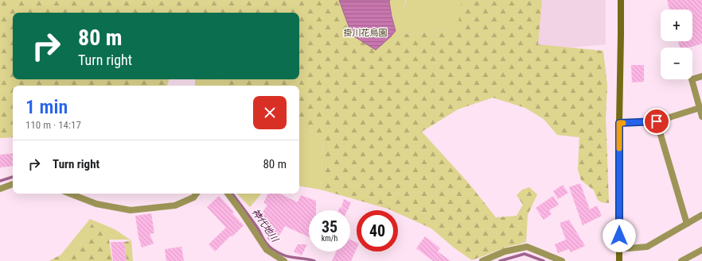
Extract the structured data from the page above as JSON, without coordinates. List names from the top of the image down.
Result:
{
  "water": ["神代地川"],
  "parks": ["掛川花鳥園"],
  "page": {
    "map_buttons": ["+", "−"],
    "turn": ["80 m", "Turn right"],
    "heading": ["1 min", "110 m · 14:17"],
    "list": [
      {
        "name": "Turn right",
        "value": "80 m"
      }
    ],
    "speed": "35 km/h",
    "limit": "40"
  }
}
